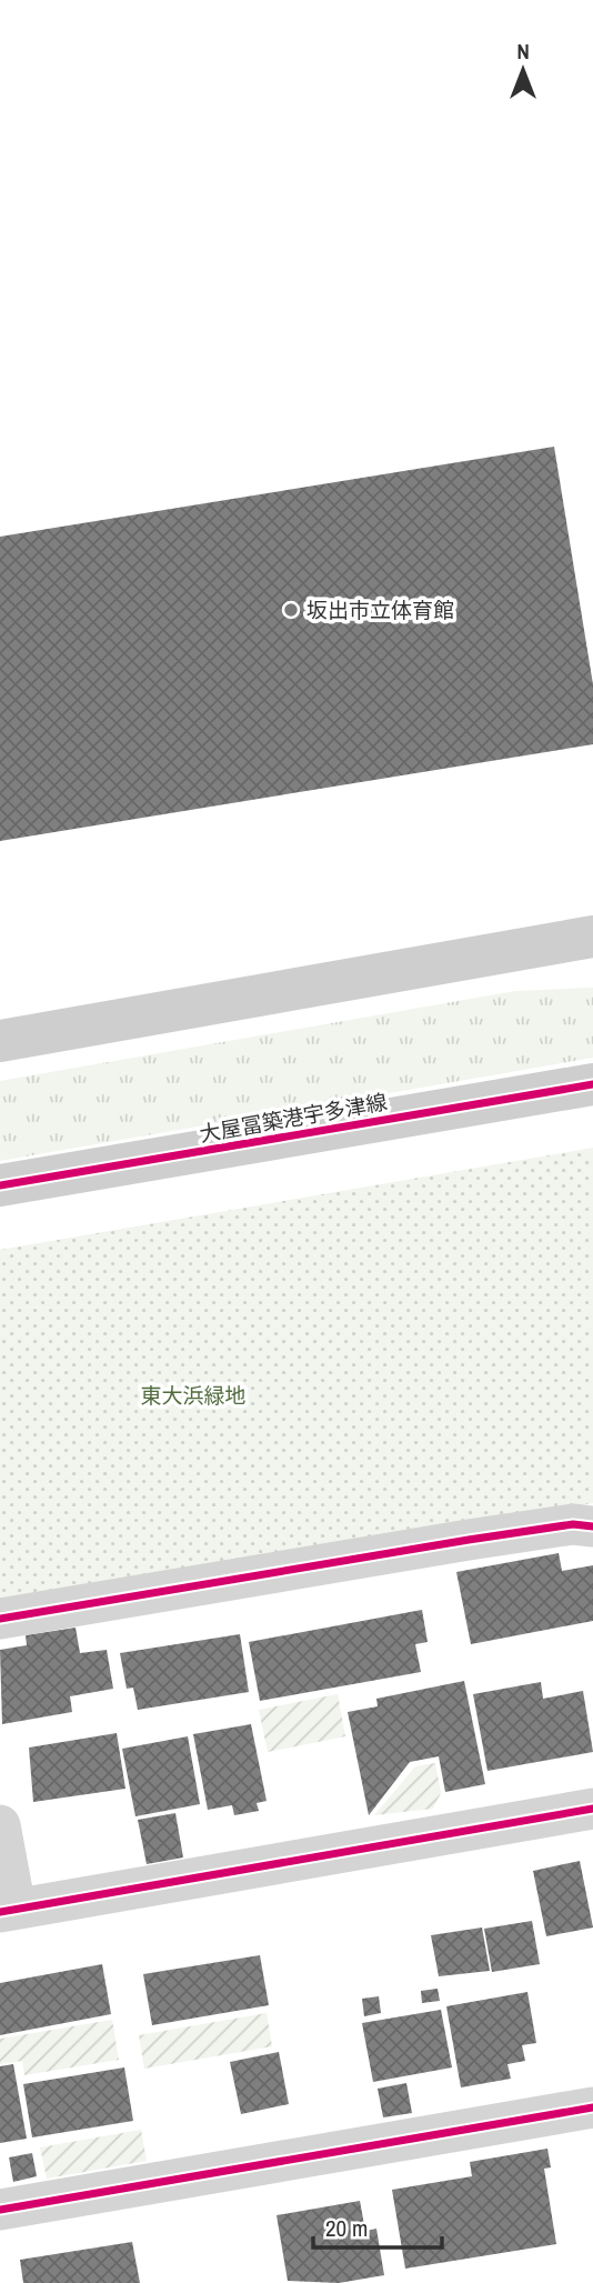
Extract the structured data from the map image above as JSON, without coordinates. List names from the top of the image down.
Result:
{
  "streets": {
    "main road": ["大屋冨築港宇多津線"]
  },
  "parks": ["東大浜緑地"],
  "places": ["坂出市立体育館"],
  "scale_bar": "20 m",
  "north": "top"
}
